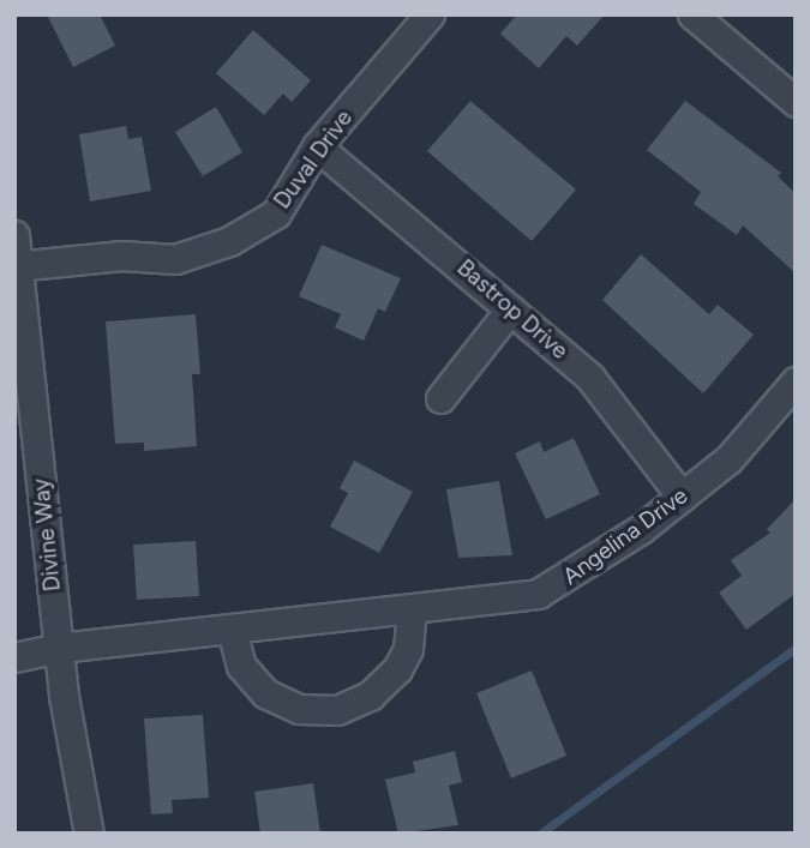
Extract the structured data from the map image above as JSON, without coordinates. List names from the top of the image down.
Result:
{
  "streets": {
    "street": [
      "Duval Drive",
      "Bastrop Drive",
      "Divine Way",
      "Angelina Drive"
    ]
  },
  "crossings": [
    ["Duval Drive", "Bastrop Drive"],
    ["Duval Drive", "Divine Way"],
    ["Bastrop Drive", "Angelina Drive"],
    ["Divine Way", "Angelina Drive"]
  ]
}
